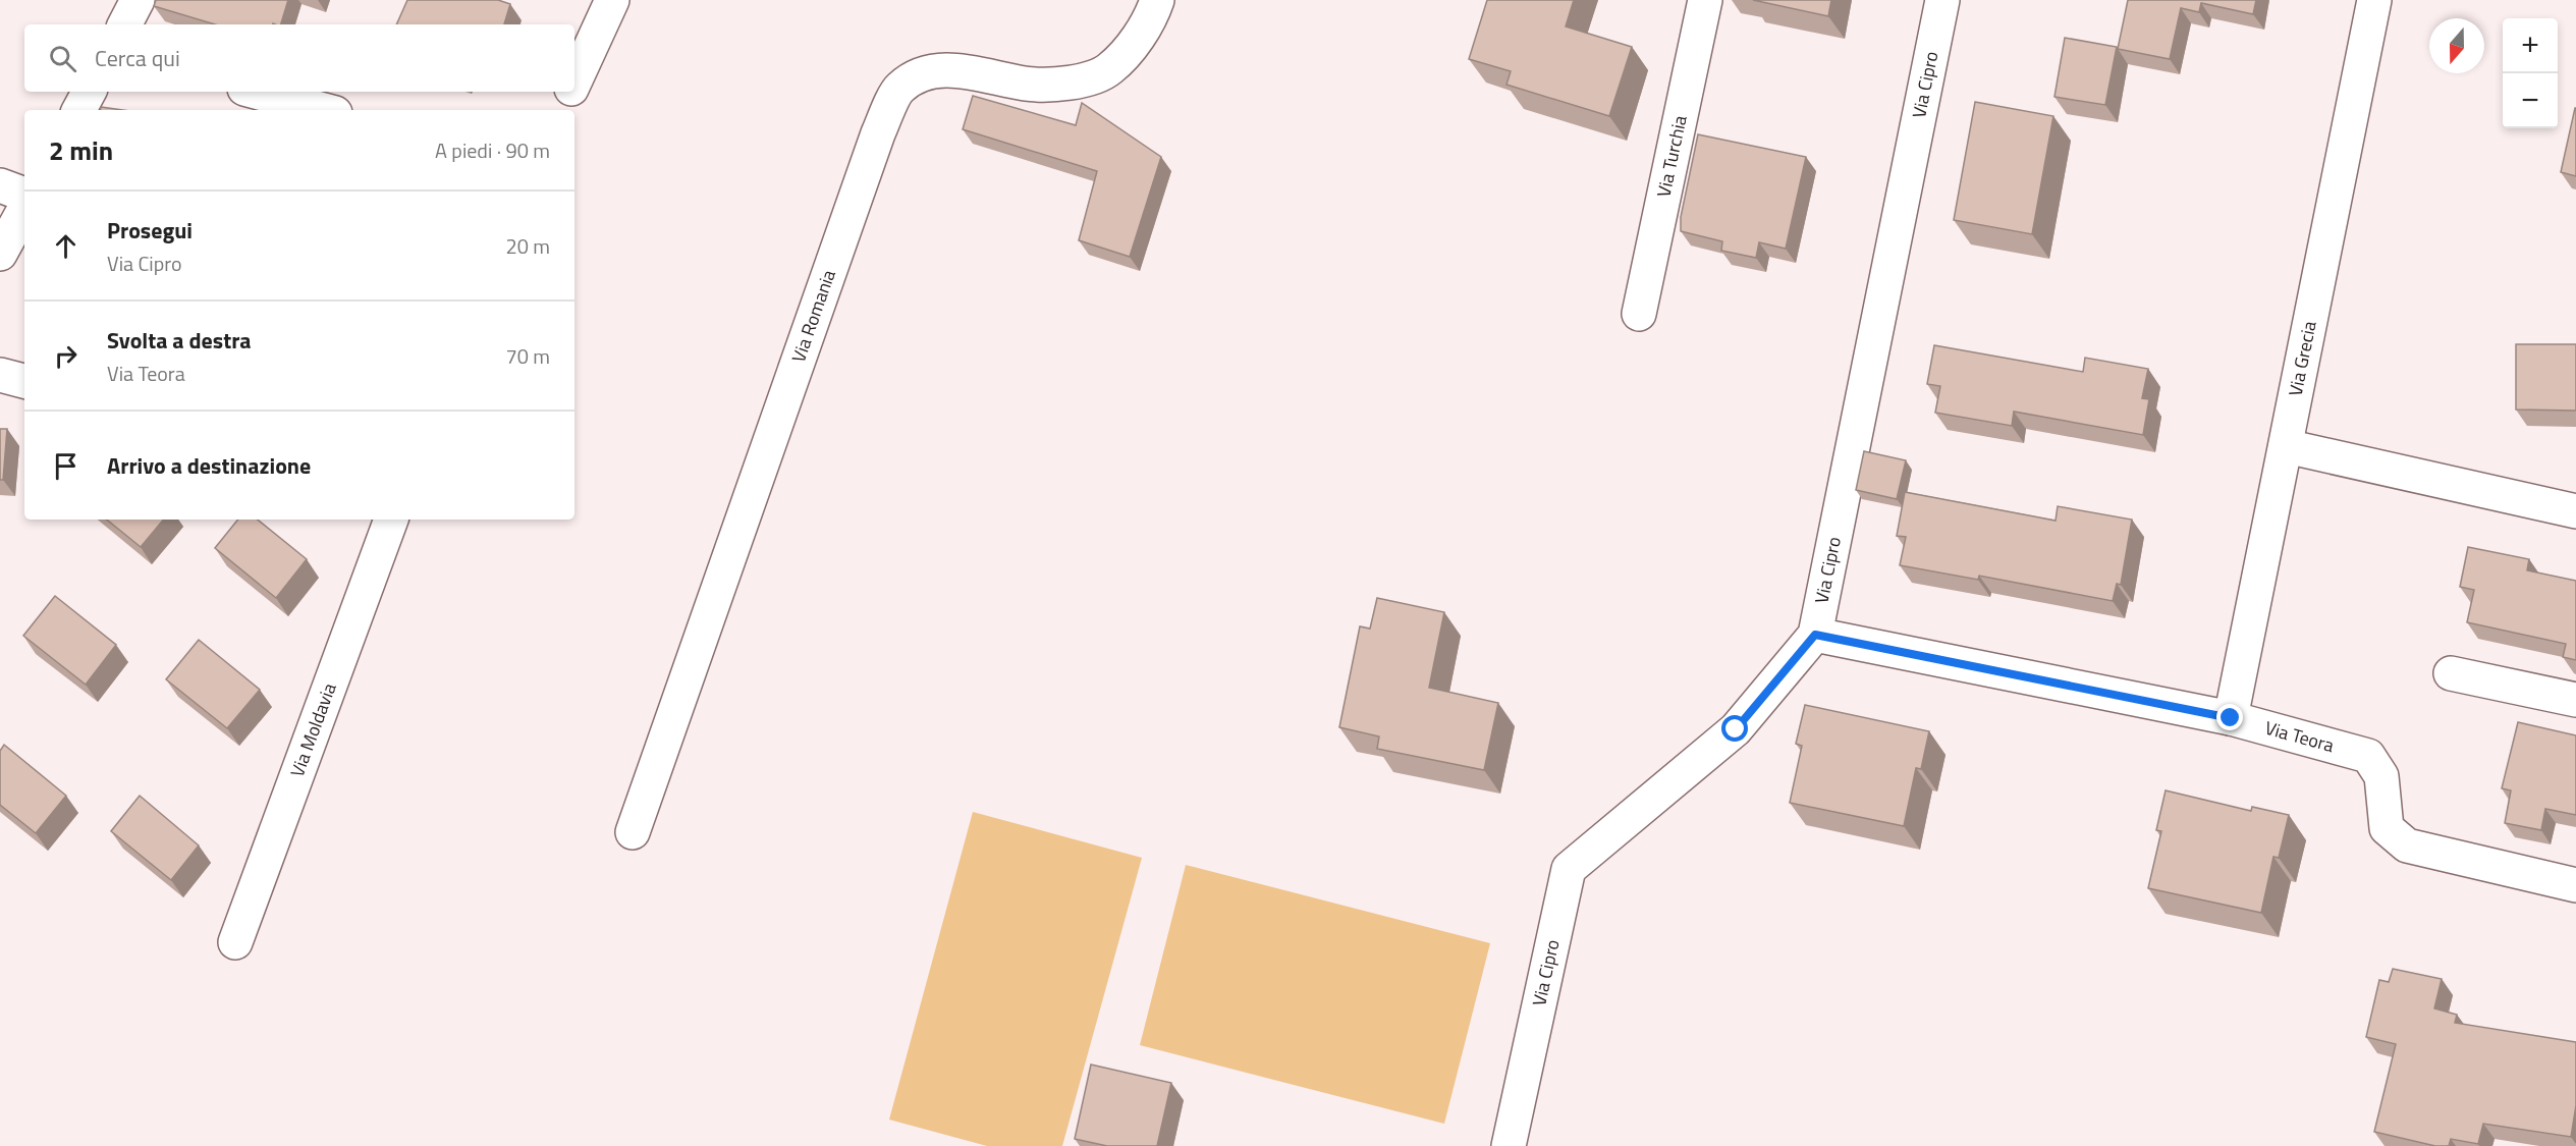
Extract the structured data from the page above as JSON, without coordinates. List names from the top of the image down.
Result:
{
  "streets": {
    "street": [
      "Via Cipro",
      "Via Turchia",
      "Via Romania",
      "Via Grecia",
      "Via Moldavia",
      "Via Teora"
    ]
  },
  "crossings": [
    ["Via Cipro", "Via Teora"],
    ["Via Grecia", "Via Teora"]
  ],
  "north": "bottom",
  "page": {
    "map_buttons": ["+", "−"],
    "search": "Cerca qui",
    "heading": ["2 min", "A piedi · 90 m"],
    "list": [
      ["Prosegui", "Via Cipro", "20 m"],
      ["Svolta a destra", "Via Teora", "70 m"],
      "Arrivo a destinazione"
    ]
  }
}
